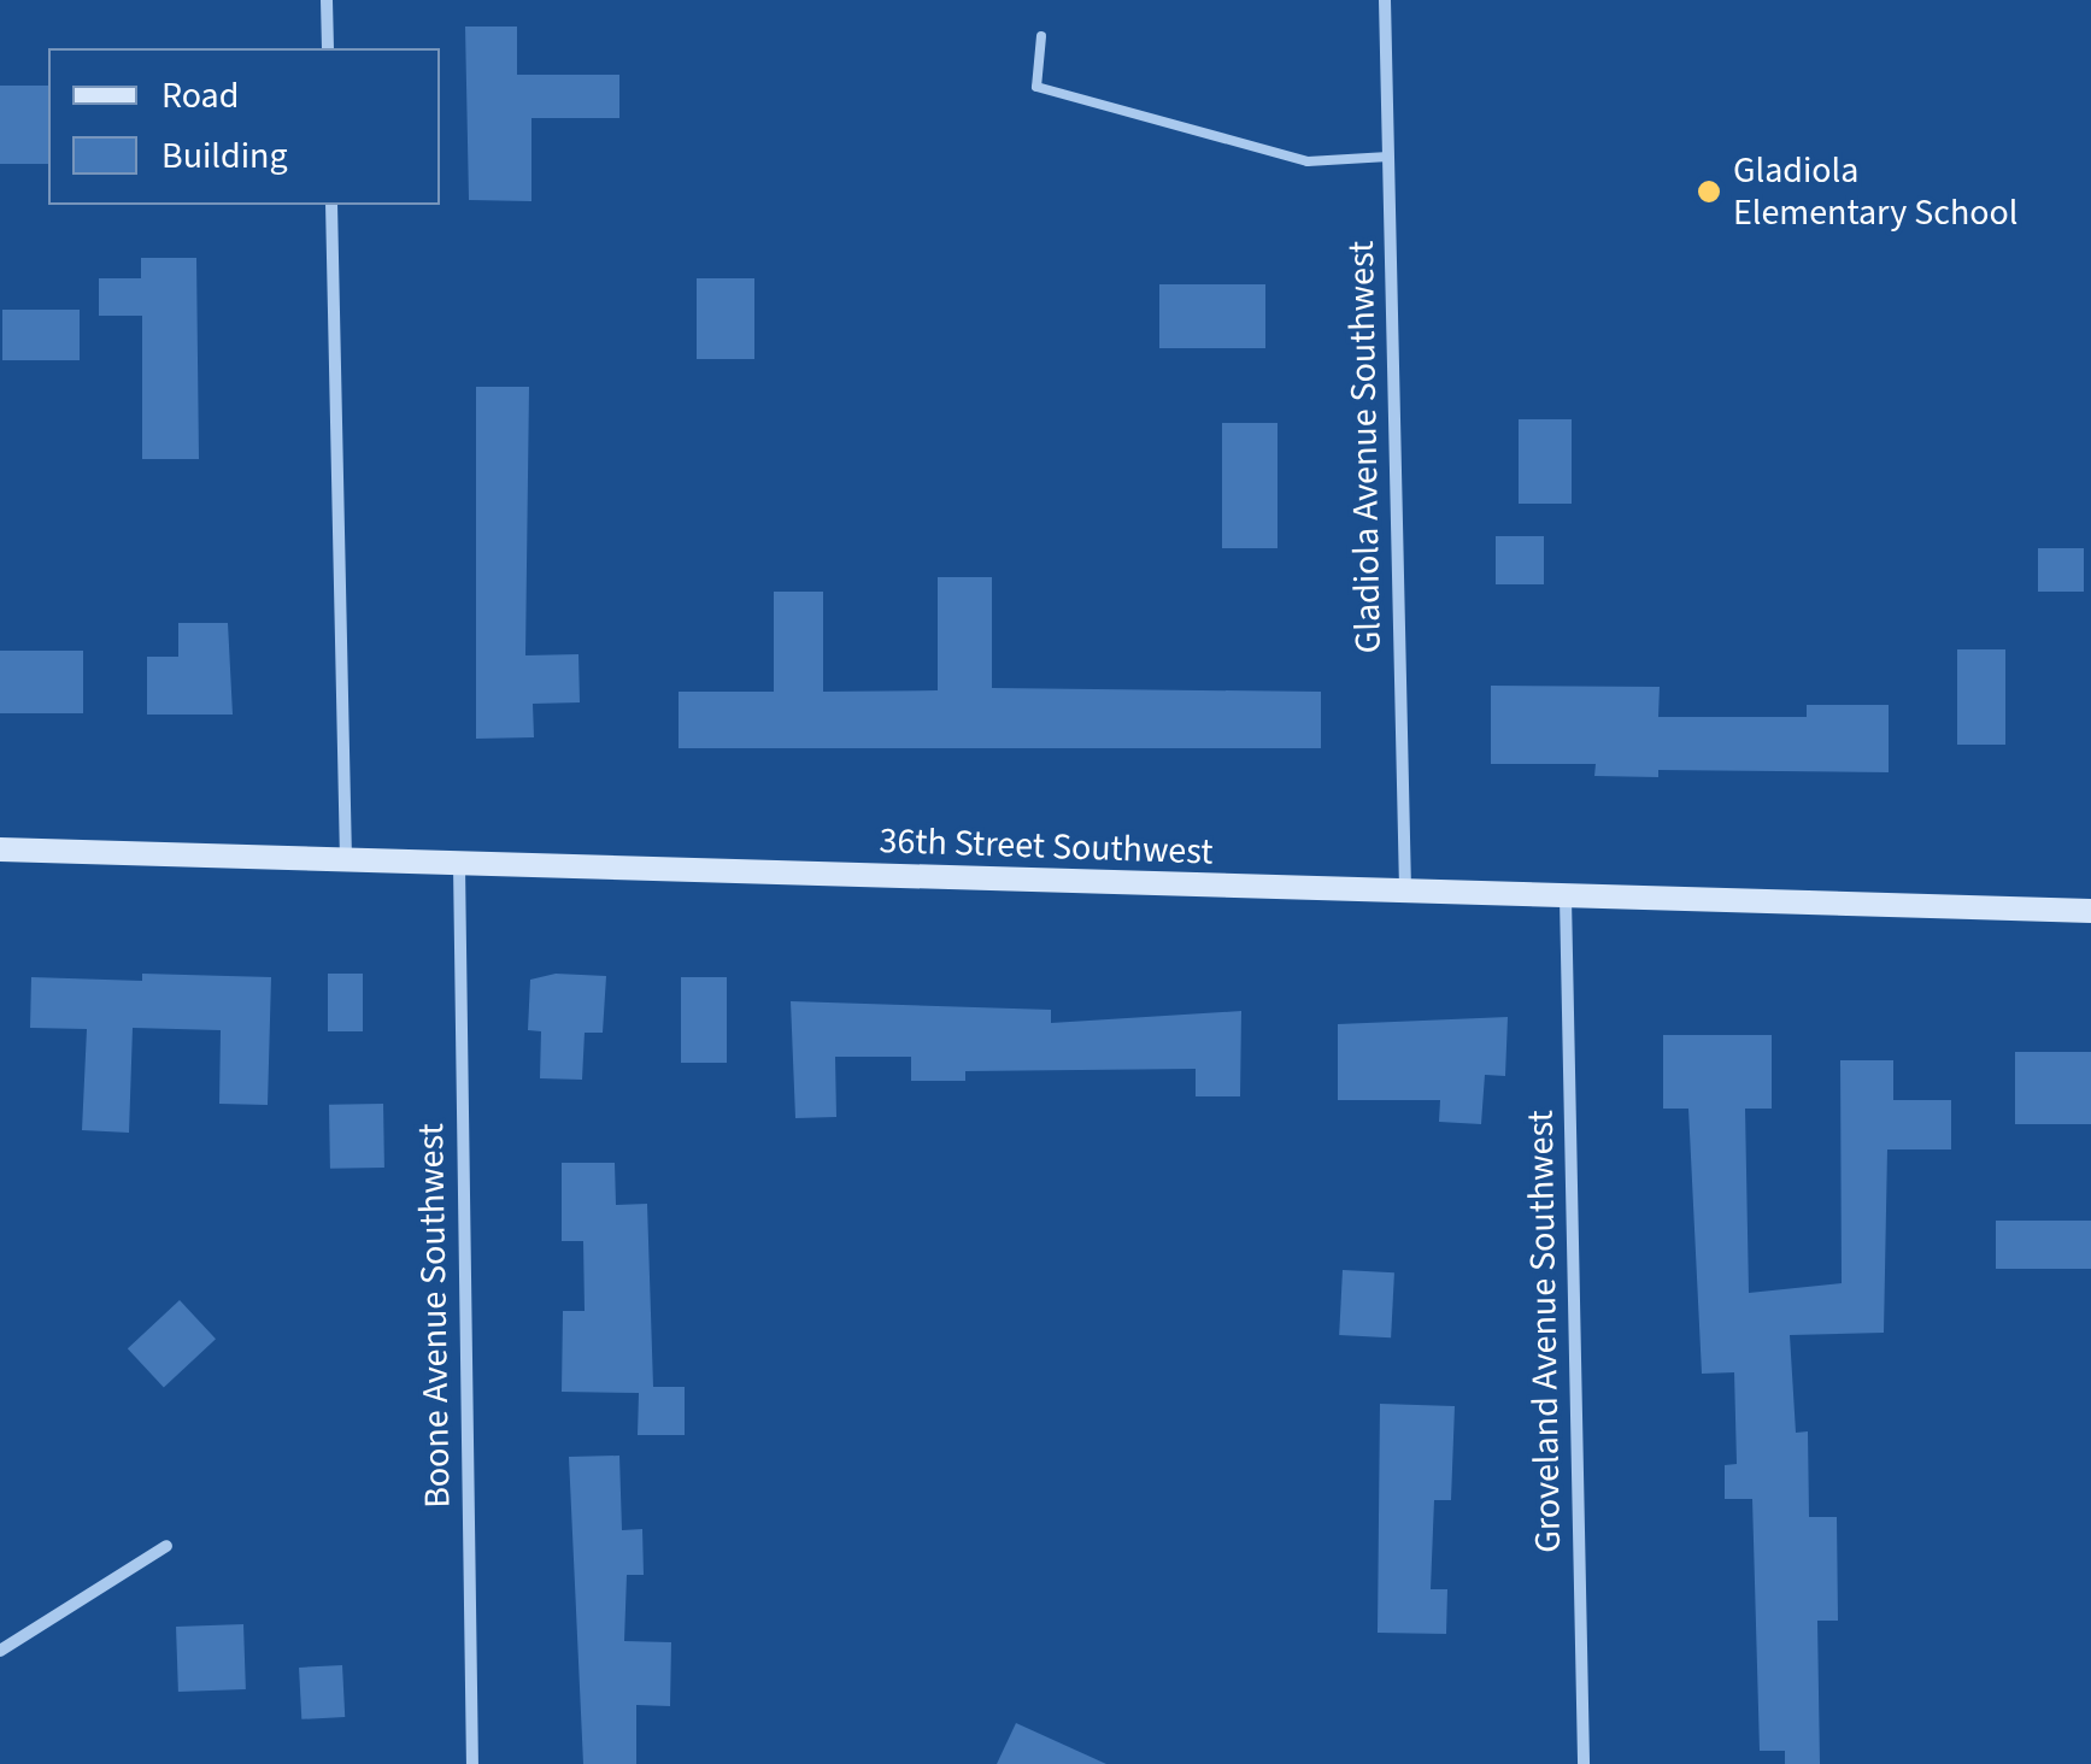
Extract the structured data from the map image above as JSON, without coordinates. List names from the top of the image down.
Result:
{
  "streets": {
    "street": [
      "Gladiola Avenue Southwest",
      "36th Street Southwest",
      "Boone Avenue Southwest",
      "Groveland Avenue Southwest"
    ]
  },
  "crossings": [
    ["Gladiola Avenue Southwest", "36th Street Southwest"],
    ["36th Street Southwest", "Boone Avenue Southwest"],
    ["36th Street Southwest", "Groveland Avenue Southwest"]
  ],
  "places": ["Gladiola Elementary School"],
  "legend": ["Road", "Building"]
}
